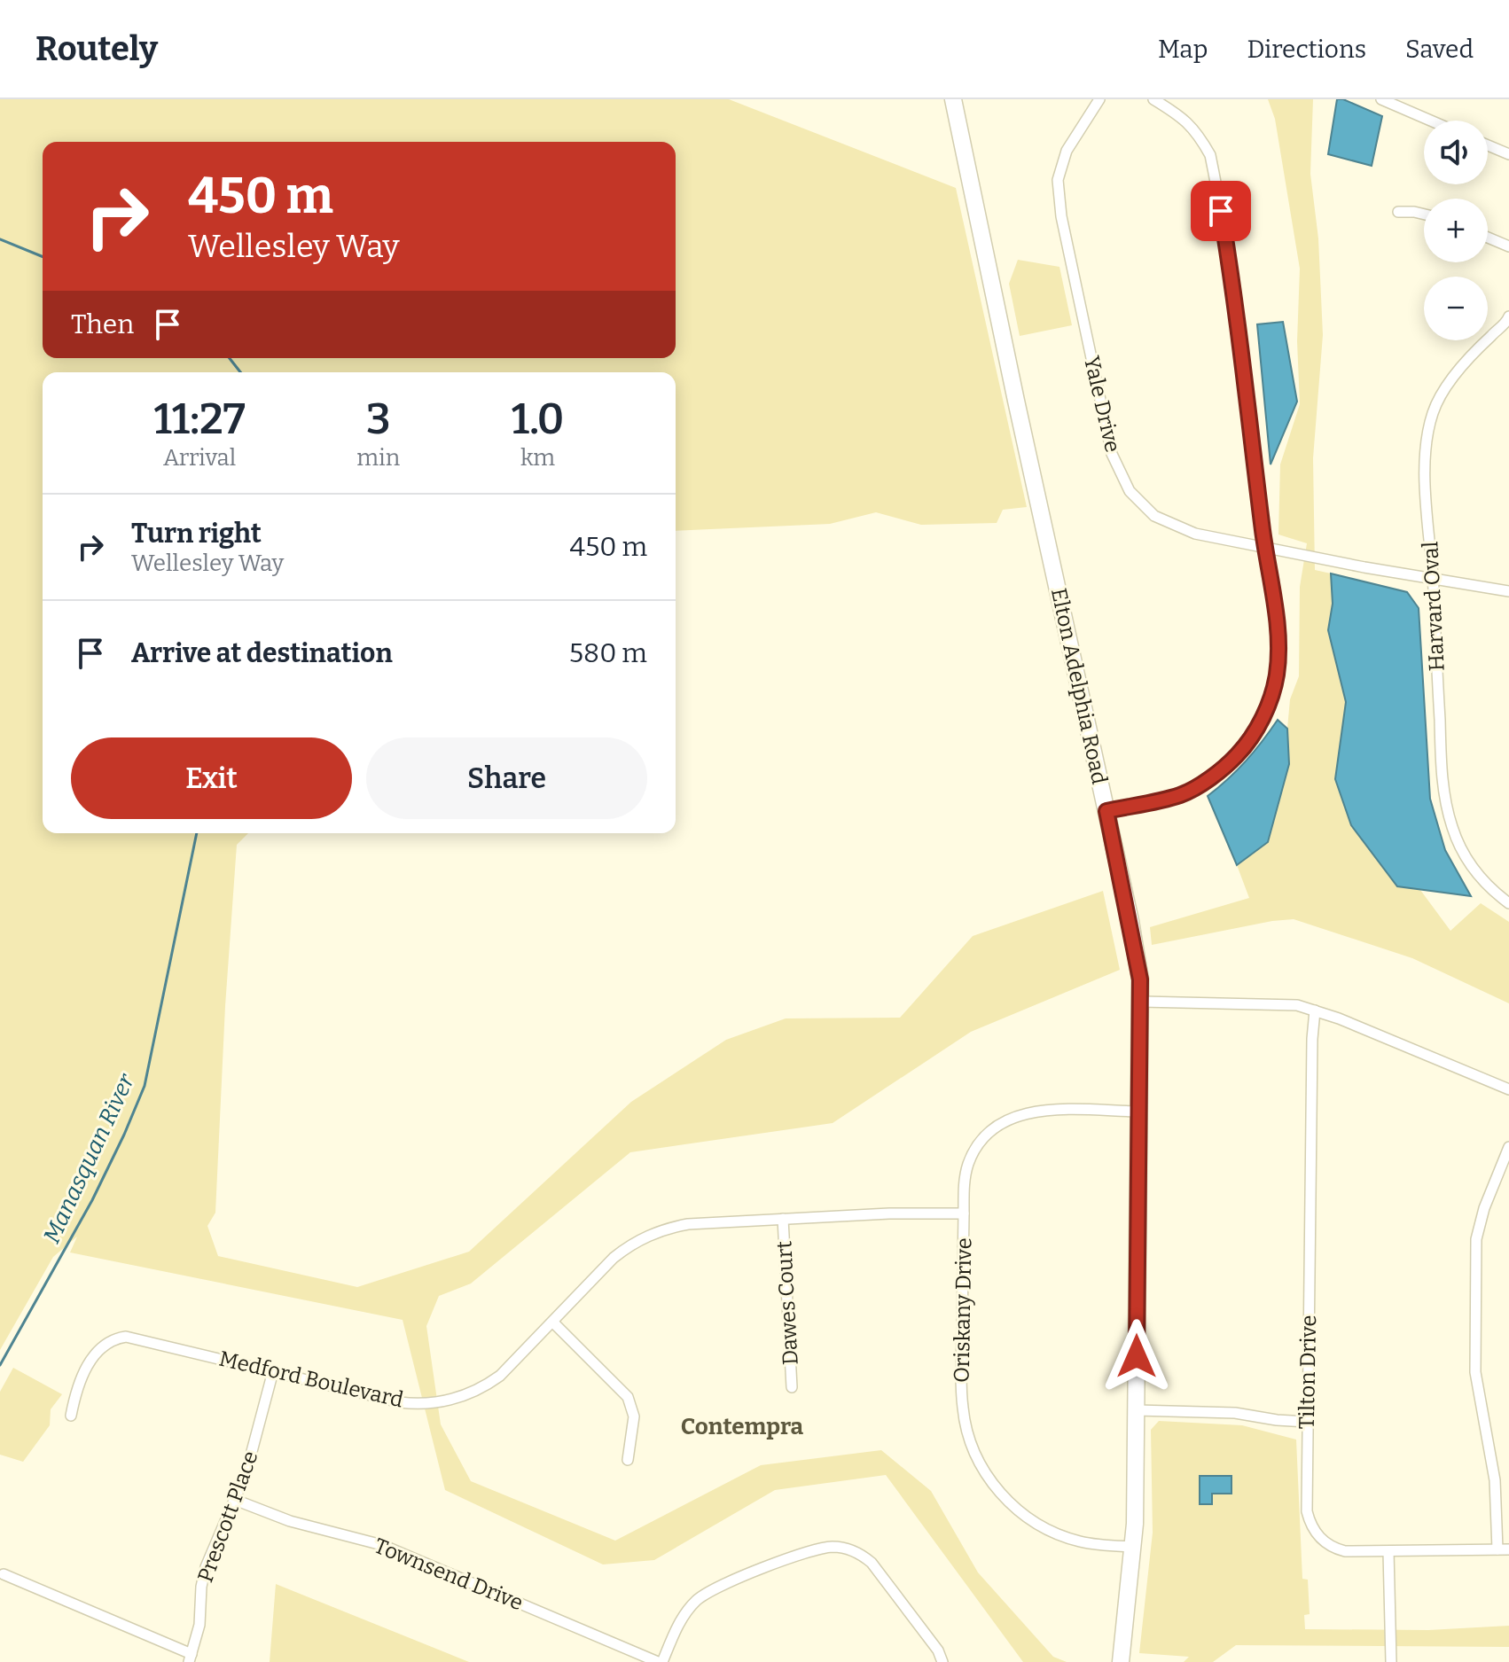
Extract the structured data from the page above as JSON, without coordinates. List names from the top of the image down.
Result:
{
  "streets": {
    "main road": ["Elton Adelphia Road"],
    "street": [
      "Yale Drive",
      "Harvard Oval",
      "Dawes Court",
      "Oriskany Drive",
      "Tilton Drive",
      "Medford Boulevard",
      "Prescott Place",
      "Townsend Drive"
    ]
  },
  "crossings": [
    ["Yale Drive", "Harvard Oval"],
    ["Elton Adelphia Road", "Oriskany Drive"],
    ["Dawes Court", "Medford Boulevard"],
    ["Oriskany Drive", "Medford Boulevard"],
    ["Medford Boulevard", "Prescott Place"],
    ["Prescott Place", "Townsend Drive"]
  ],
  "districts": ["Contempra"],
  "water": ["Manasquan River"],
  "page": {
    "header": "Routely",
    "nav": ["Map", "Directions", "Saved"],
    "map_buttons": ["+", "−"],
    "turn": ["450 m", "Wellesley Way"],
    "then": "Then",
    "eta": [
      "11:27",
      "Arrival",
      "3",
      "min",
      "1.0",
      "km"
    ],
    "list": [
      {
        "name": "Turn right",
        "note": "Wellesley Way",
        "value": "450 m"
      },
      {
        "name": "Arrive at destination",
        "value": "580 m"
      }
    ],
    "buttons": ["Exit", "Share"]
  }
}
